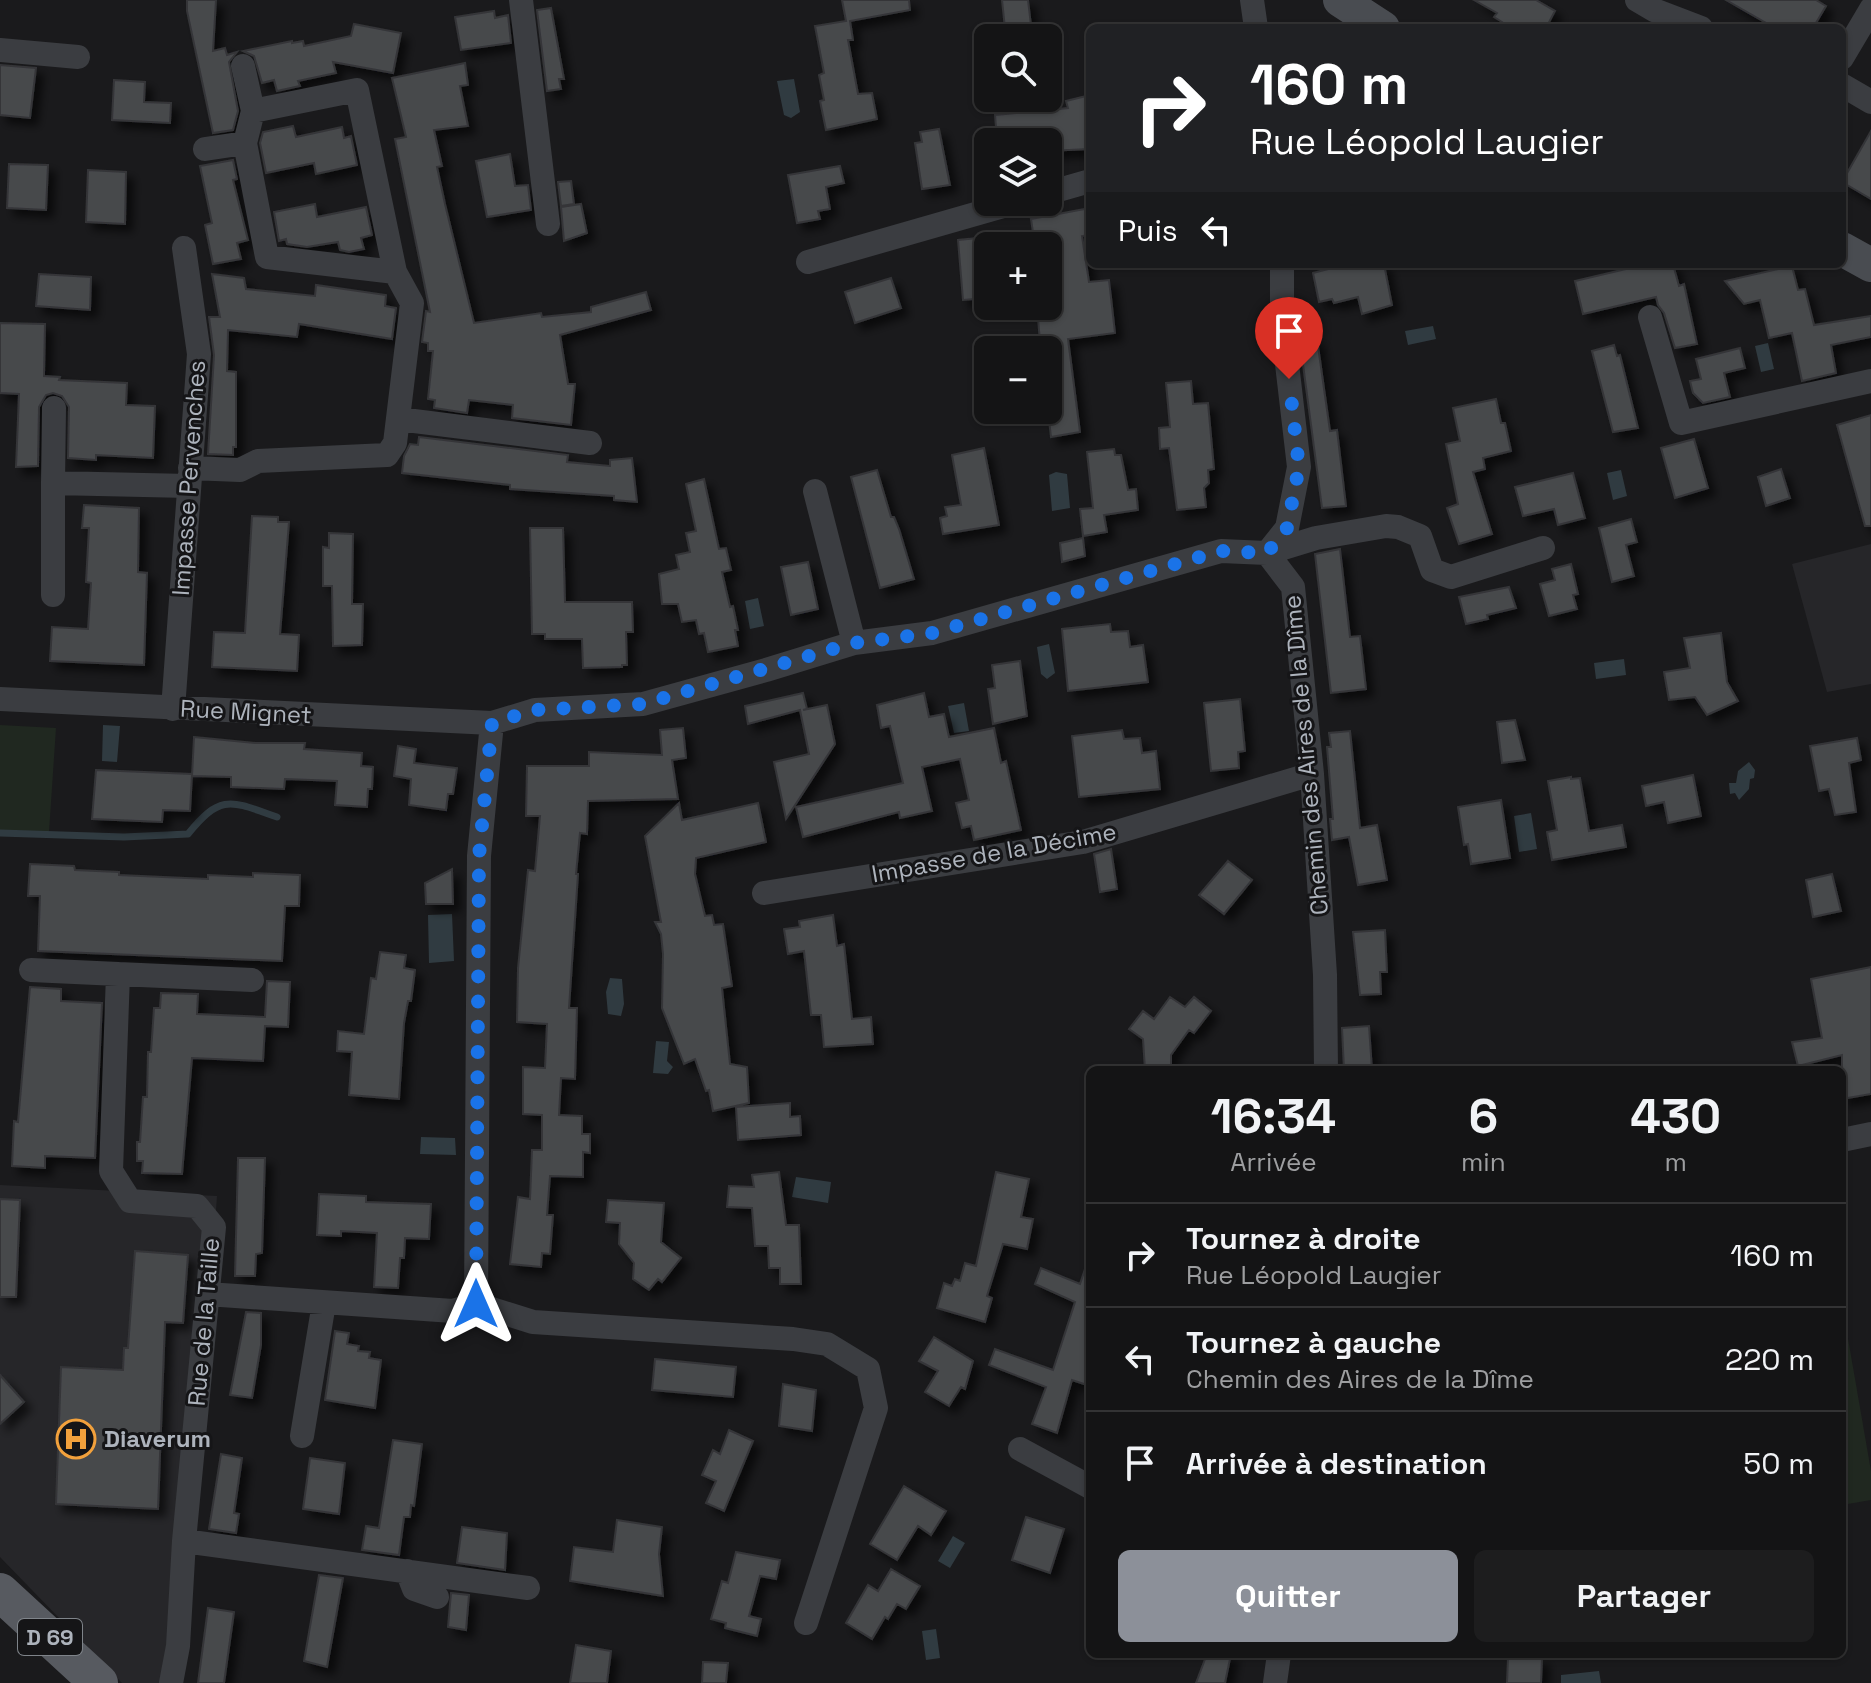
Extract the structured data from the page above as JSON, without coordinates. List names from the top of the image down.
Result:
{
  "streets": {
    "main road": ["D 69"],
    "street": [
      "Impasse Pervenches",
      "Rue Mignet",
      "Chemin des Aires de la Dîme",
      "Impasse de la Décime",
      "Rue de la Taille"
    ]
  },
  "crossings": [
    ["Impasse Pervenches", "Rue Mignet"],
    ["Rue Mignet", "Chemin des Aires de la Dîme"],
    ["Chemin des Aires de la Dîme", "Impasse de la Décime"]
  ],
  "places": {
    "hospital": ["Diaverum"]
  },
  "page": {
    "map_buttons": ["+", "−"],
    "turn": ["160 m", "Rue Léopold Laugier"],
    "then": "Puis",
    "eta": [
      "16:34",
      "Arrivée",
      "6",
      "min",
      "430",
      "m"
    ],
    "list": [
      {
        "name": "Tournez à droite",
        "note": "Rue Léopold Laugier",
        "value": "160 m"
      },
      {
        "name": "Tournez à gauche",
        "note": "Chemin des Aires de la Dîme",
        "value": "220 m"
      },
      {
        "name": "Arrivée à destination",
        "value": "50 m"
      }
    ],
    "buttons": ["Quitter", "Partager"]
  }
}
